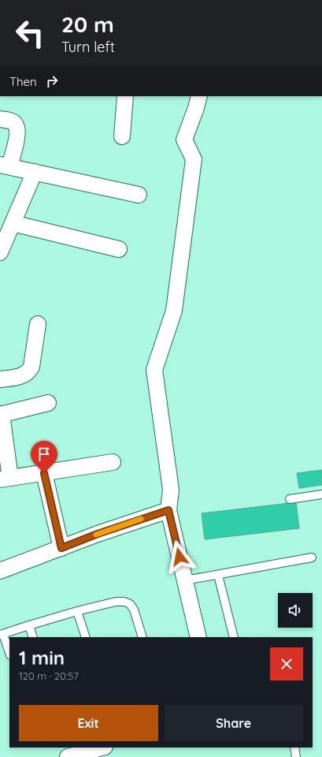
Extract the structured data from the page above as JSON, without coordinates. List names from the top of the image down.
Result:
{
  "page": {
    "turn": ["20 m", "Turn left"],
    "then": "Then",
    "heading": ["1 min", "120 m · 20:57"],
    "buttons": ["Exit", "Share"]
  }
}
